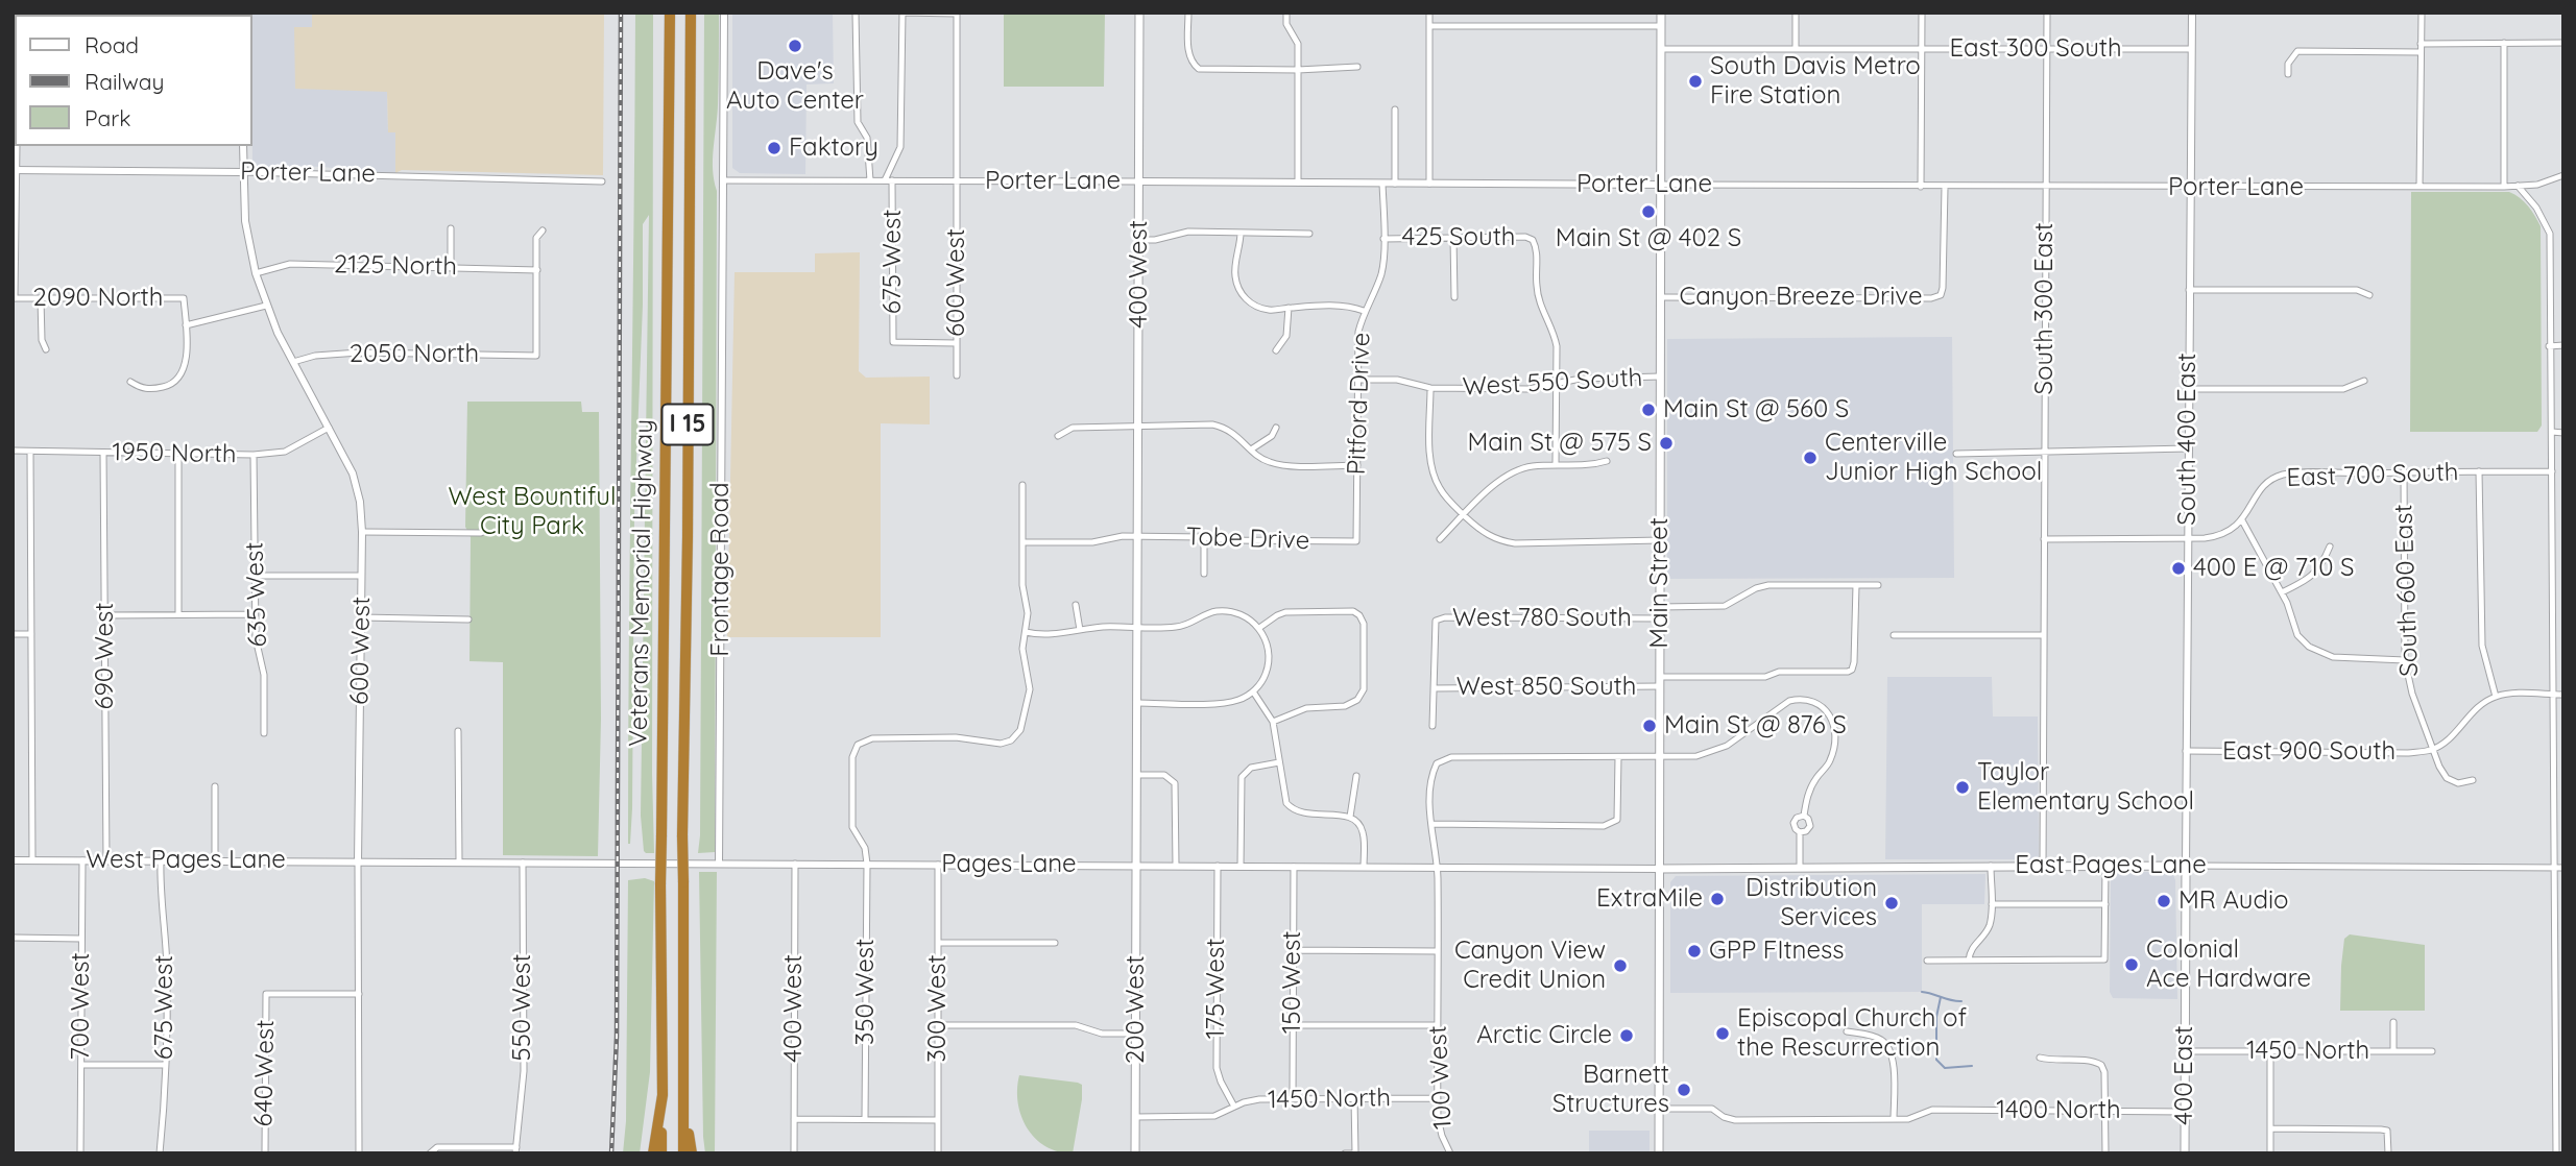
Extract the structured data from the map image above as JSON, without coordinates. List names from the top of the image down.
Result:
{
  "streets": {
    "highway": ["I 15", "Veterans Memorial Highway"],
    "main road": [
      "400 West",
      "Main Street",
      "East Pages Lane",
      "200 West",
      "400 East"
    ],
    "street": [
      "East 300 South",
      "Porter Lane",
      "425 South",
      "675 West",
      "2125 North",
      "600 West",
      "Canyon Breeze Drive",
      "2090 North",
      "South 300 East",
      "2050 North",
      "West 550 South",
      "Pitford Drive",
      "South 400 East",
      "1950 North",
      "East 700 South",
      "Tobe Drive",
      "Frontage Road",
      "South 600 East",
      "635 West",
      "West 780 South",
      "690 West",
      "West 850 South",
      "East 900 South",
      "West Pages Lane",
      "Pages Lane",
      "150 West",
      "175 West",
      "350 West",
      "700 West",
      "550 West",
      "300 West",
      "1450 North",
      "640 West",
      "100 West",
      "1400 North"
    ]
  },
  "crossings": [
    ["East 300 South", "South 300 East"],
    ["East 300 South", "South 400 East"],
    ["East 300 South", "Main Street"],
    ["Porter Lane", "675 West"],
    ["Porter Lane", "400 West"],
    ["Porter Lane", "600 West"],
    ["Porter Lane", "Canyon Breeze Drive"],
    ["Porter Lane", "South 300 East"],
    ["Porter Lane", "Pitford Drive"],
    ["Porter Lane", "South 400 East"],
    ["Porter Lane", "Frontage Road"],
    ["Porter Lane", "Main Street"],
    ["425 South", "West 550 South"],
    ["425 South", "Pitford Drive"],
    ["675 West", "600 West"],
    ["675 West", "West Pages Lane"],
    ["2125 North", "600 West"],
    ["2125 North", "2050 North"],
    ["400 West", "Tobe Drive"],
    ["400 West", "Pages Lane"],
    ["600 West", "2050 North"],
    ["600 West", "1950 North"],
    ["600 West", "West Pages Lane"],
    ["600 West", "Pages Lane"],
    ["600 West", "640 West"],
    ["Canyon Breeze Drive", "Main Street"],
    ["South 300 East", "East Pages Lane"],
    ["West 550 South", "Pitford Drive"],
    ["West 550 South", "Main Street"],
    ["Pitford Drive", "Tobe Drive"],
    ["South 400 East", "East 900 South"],
    ["South 400 East", "East Pages Lane"],
    ["South 400 East", "400 East"],
    ["1950 North", "635 West"],
    ["1950 North", "690 West"],
    ["East 700 South", "South 600 East"],
    ["Frontage Road", "Pages Lane"],
    ["Main Street", "West 780 South"],
    ["Main Street", "West 850 South"],
    ["Main Street", "Pages Lane"],
    ["Main Street", "East Pages Lane"],
    ["Main Street", "100 West"],
    ["Main Street", "1400 North"],
    ["South 600 East", "East 900 South"],
    ["West 780 South", "West 850 South"],
    ["690 West", "West Pages Lane"],
    ["West Pages Lane", "Pages Lane"],
    ["West Pages Lane", "700 West"],
    ["Pages Lane", "East Pages Lane"],
    ["Pages Lane", "150 West"],
    ["Pages Lane", "175 West"],
    ["Pages Lane", "350 West"],
    ["Pages Lane", "550 West"],
    ["Pages Lane", "300 West"],
    ["Pages Lane", "200 West"],
    ["Pages Lane", "100 West"],
    ["East Pages Lane", "400 East"],
    ["150 West", "1450 North"],
    ["175 West", "1450 North"],
    ["200 West", "1450 North"],
    ["1450 North", "400 East"],
    ["1450 North", "100 West"],
    ["400 East", "1400 North"]
  ],
  "parks": ["West Bountiful City Park"],
  "places": [
    "Dave's Auto Center",
    "South Davis Metro Fire Station",
    "Faktory",
    "Main St @ 402 S",
    "Main St @ 560 S",
    "Main St @ 575 S",
    "Centerville Junior High School",
    "400 E @ 710 S",
    "Main St @ 876 S",
    "Taylor Elementary School",
    "ExtraMile",
    "MR Audio",
    "Distribution Services",
    "GPP FItness",
    "Colonial Ace Hardware",
    "Canyon View Credit Union",
    "Episcopal Church of the Rescurrection",
    "Arctic Circle",
    "Barnett Structures"
  ],
  "legend": ["Road", "Railway", "Park"]
}
